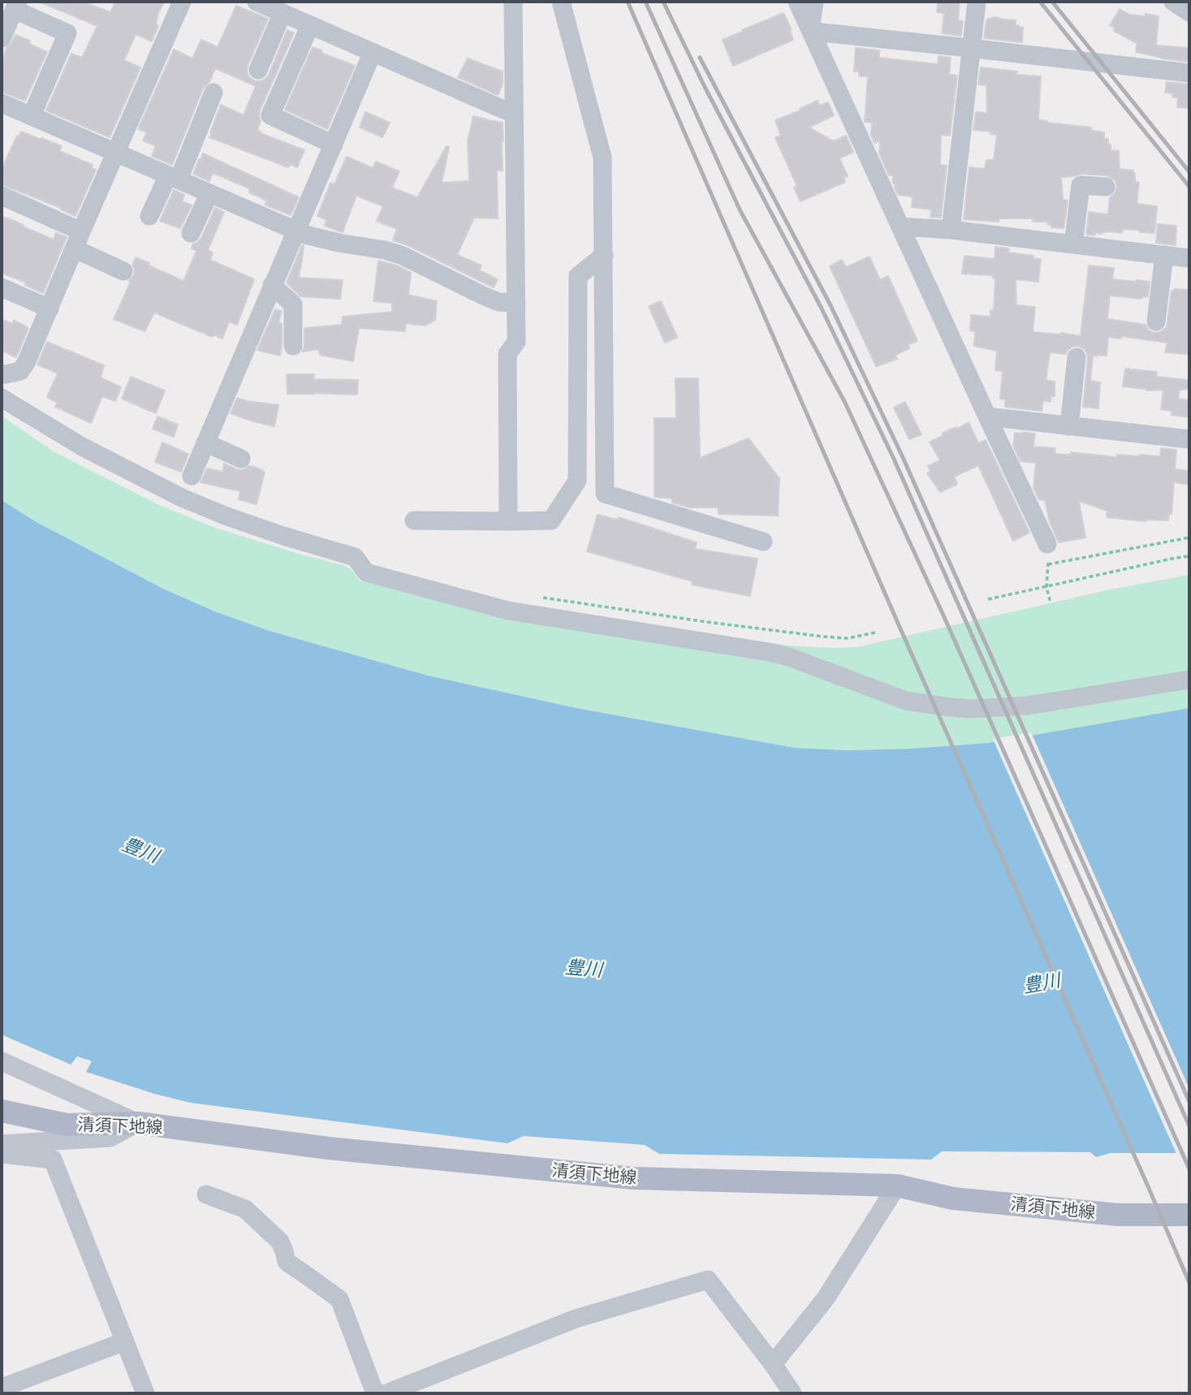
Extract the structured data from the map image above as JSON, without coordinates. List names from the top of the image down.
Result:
{
  "streets": {
    "main road": ["清須下地線"]
  },
  "water": ["豊川"]
}
